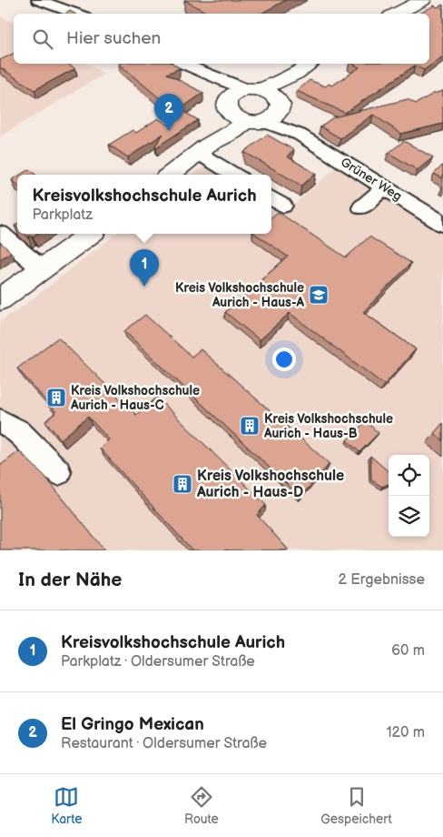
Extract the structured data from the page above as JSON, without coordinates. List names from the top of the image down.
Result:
{
  "streets": {
    "street": ["Grüner Weg"]
  },
  "places": {
    "school or university": ["Kreis Volkshochschule Aurich - Haus-A"],
    "building": ["Kreis Volkshochschule Aurich - Haus-C", "Kreis Volkshochschule Aurich - Haus-B", "Kreis Volkshochschule Aurich - Haus-D"]
  },
  "page": {
    "search": "Hier suchen",
    "pins": ["2", "1"],
    "popup": ["Kreisvolkshochschule Aurich", "Parkplatz"],
    "heading": ["In der Nähe", "2 Ergebnisse"],
    "list": [
      {
        "mark": "1",
        "name": "Kreisvolkshochschule Aurich",
        "note": "Parkplatz · Oldersumer Straße",
        "value": "60 m"
      },
      {
        "mark": "2",
        "name": "El Gringo Mexican",
        "note": "Restaurant · Oldersumer Straße",
        "value": "120 m"
      }
    ],
    "nav": ["Karte", "Route", "Gespeichert"]
  }
}
